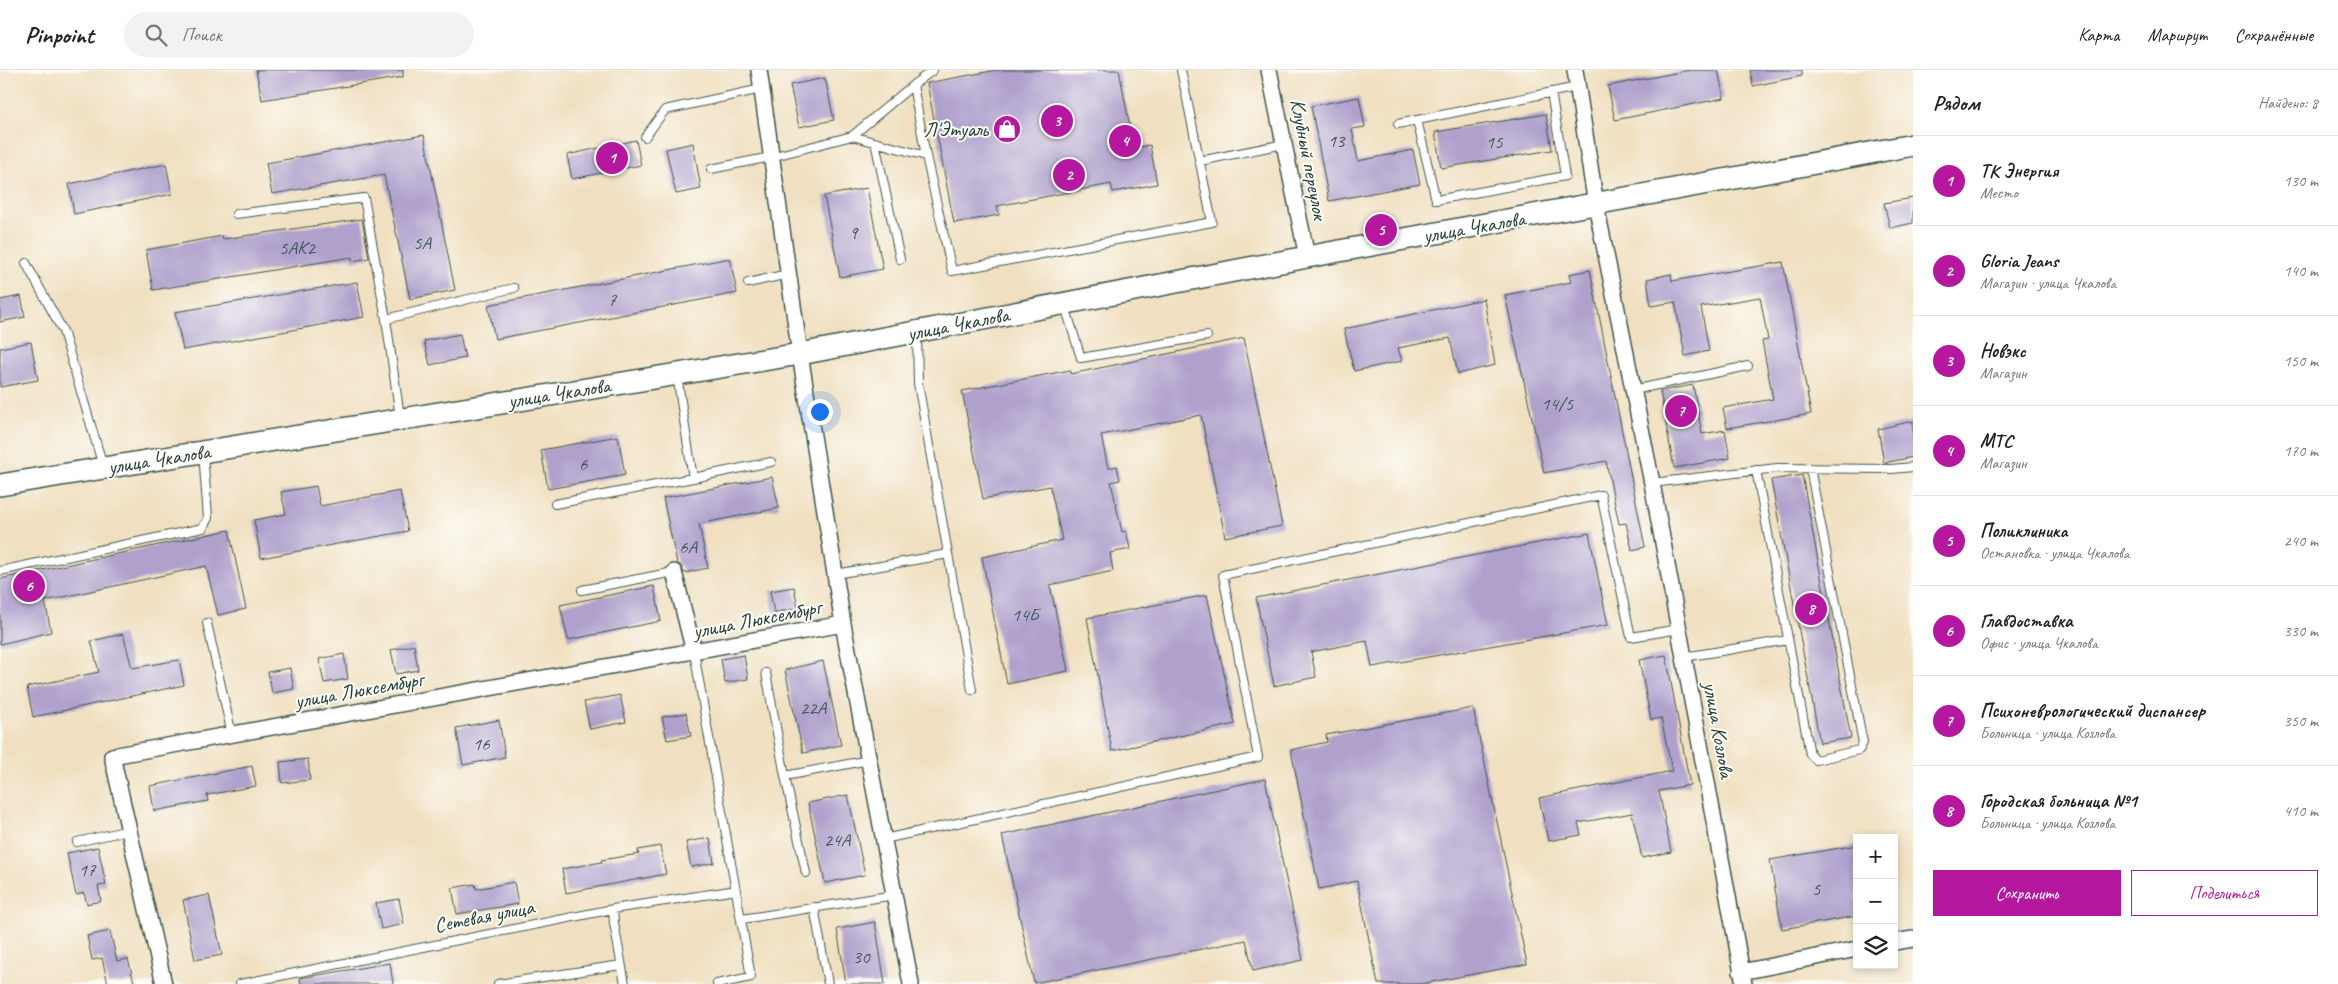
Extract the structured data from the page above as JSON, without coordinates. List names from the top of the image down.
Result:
{
  "streets": {
    "street": [
      "Клубный переулок",
      "улица Чкалова",
      "улица Люксембург",
      "улица Козлова"
    ],
    "lane": ["Сетевая улица"]
  },
  "crossings": [
    ["Клубный переулок", "улица Чкалова"],
    ["улица Чкалова", "улица Люксембург"],
    ["улица Чкалова", "улица Козлова"]
  ],
  "places": {
    "shop": ["Л'Этуаль"]
  },
  "house_numbers": [
    "13",
    "15",
    "9",
    "5А",
    "5АК2",
    "7",
    "14/5",
    "6",
    "6А",
    "14Б",
    "22А",
    "16",
    "24А",
    "17",
    "5",
    "30"
  ],
  "page": {
    "header": "Pinpoint",
    "search": "Поиск",
    "nav": ["Карта", "Маршрут", "Сохранённые"],
    "heading": ["Рядом", "Найдено: 8"],
    "pins": [
      "3",
      "4",
      "1",
      "2",
      "5",
      "7",
      "6",
      "8"
    ],
    "list": [
      {
        "mark": "1",
        "name": "ТК Энергия",
        "note": "Место",
        "value": "130 m"
      },
      {
        "mark": "2",
        "name": "Gloria Jeans",
        "note": "Магазин · улица Чкалова",
        "value": "140 m"
      },
      {
        "mark": "3",
        "name": "Новэкс",
        "note": "Магазин",
        "value": "150 m"
      },
      {
        "mark": "4",
        "name": "МТС",
        "note": "Магазин",
        "value": "170 m"
      },
      {
        "mark": "5",
        "name": "Поликлиника",
        "note": "Остановка · улица Чкалова",
        "value": "240 m"
      },
      {
        "mark": "6",
        "name": "Главдоставка",
        "note": "Офис · улица Чкалова",
        "value": "330 m"
      },
      {
        "mark": "7",
        "name": "Психоневрологический диспансер",
        "note": "Больница · улица Козлова",
        "value": "350 m"
      },
      {
        "mark": "8",
        "name": "Городская больница №1",
        "note": "Больница · улица Козлова",
        "value": "410 m"
      }
    ],
    "map_buttons": ["+", "−"],
    "buttons": ["Сохранить", "Поделиться"]
  }
}
